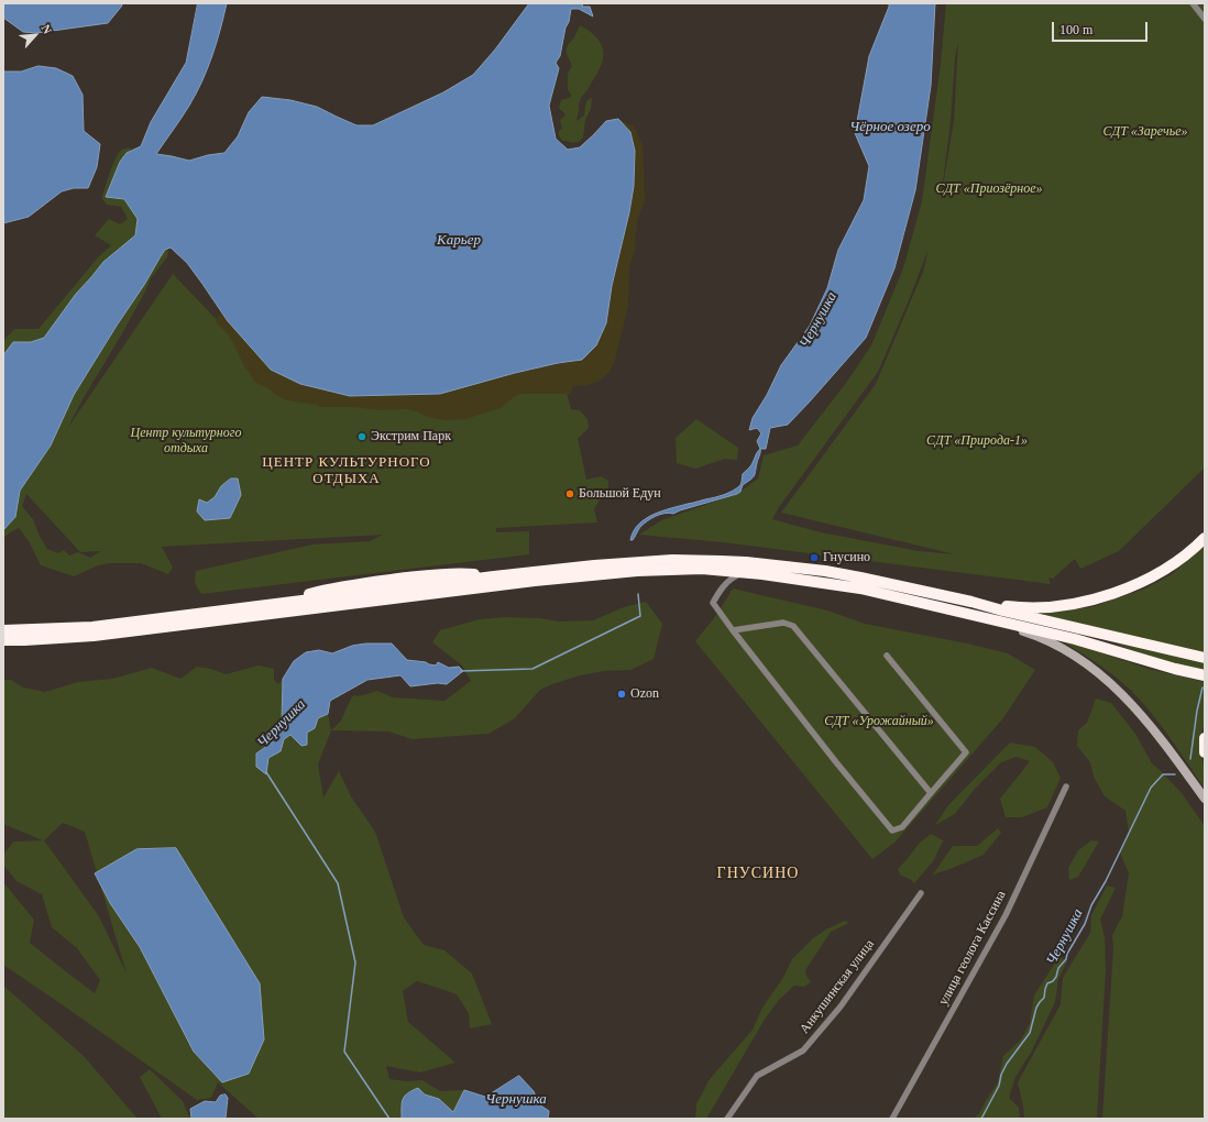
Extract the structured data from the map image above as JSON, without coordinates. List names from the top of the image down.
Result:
{
  "streets": {
    "street": ["улица геолога Кассина", "Анкушинская улица"]
  },
  "districts": ["ЦЕНТР КУЛЬТУРНОГО ОТДЫХА", "ГНУСИНО"],
  "water": ["Чёрное озеро", "Карьер", "Чернушка"],
  "parks": [
    "СДТ «Заречье»",
    "СДТ «Приозёрное»",
    "Центр культурного отдыха",
    "СДТ «Природа-1»",
    "СДТ «Урожайный»"
  ],
  "places": [
    "Экстрим Парк",
    "Большой Едун",
    "Гнусино",
    "Ozon"
  ],
  "scale_bar": "100 m",
  "north": "top right"
}
